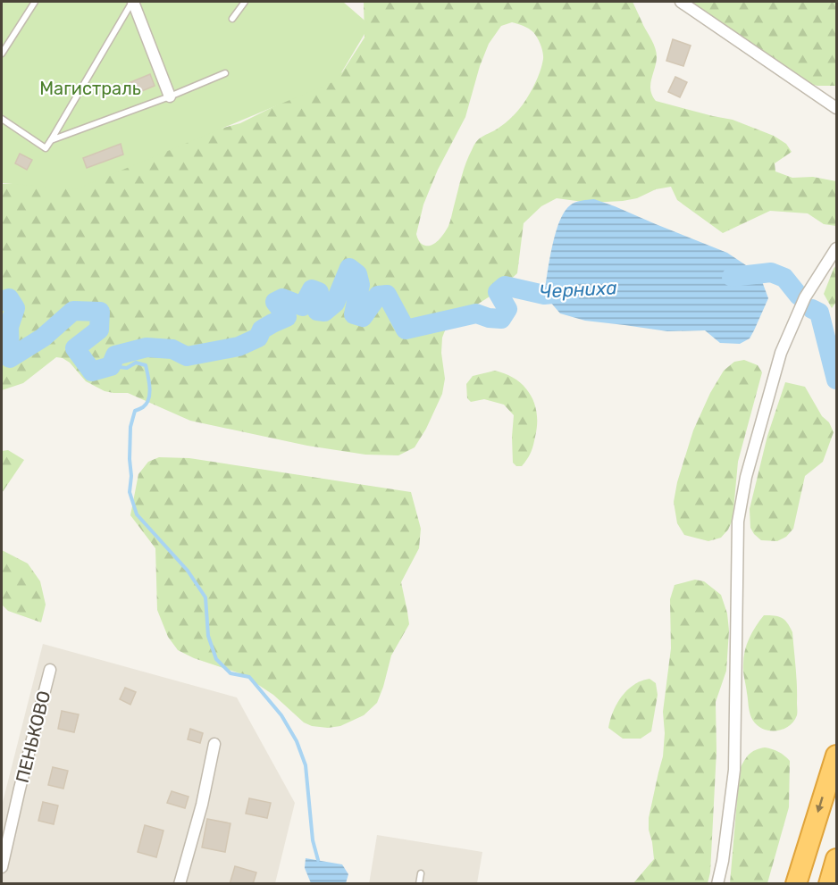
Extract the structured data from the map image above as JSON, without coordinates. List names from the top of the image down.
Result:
{
  "streets": {
    "street": ["ПЕНЬКОВО"]
  },
  "water": ["Черниха"],
  "parks": ["Магистраль"]
}
